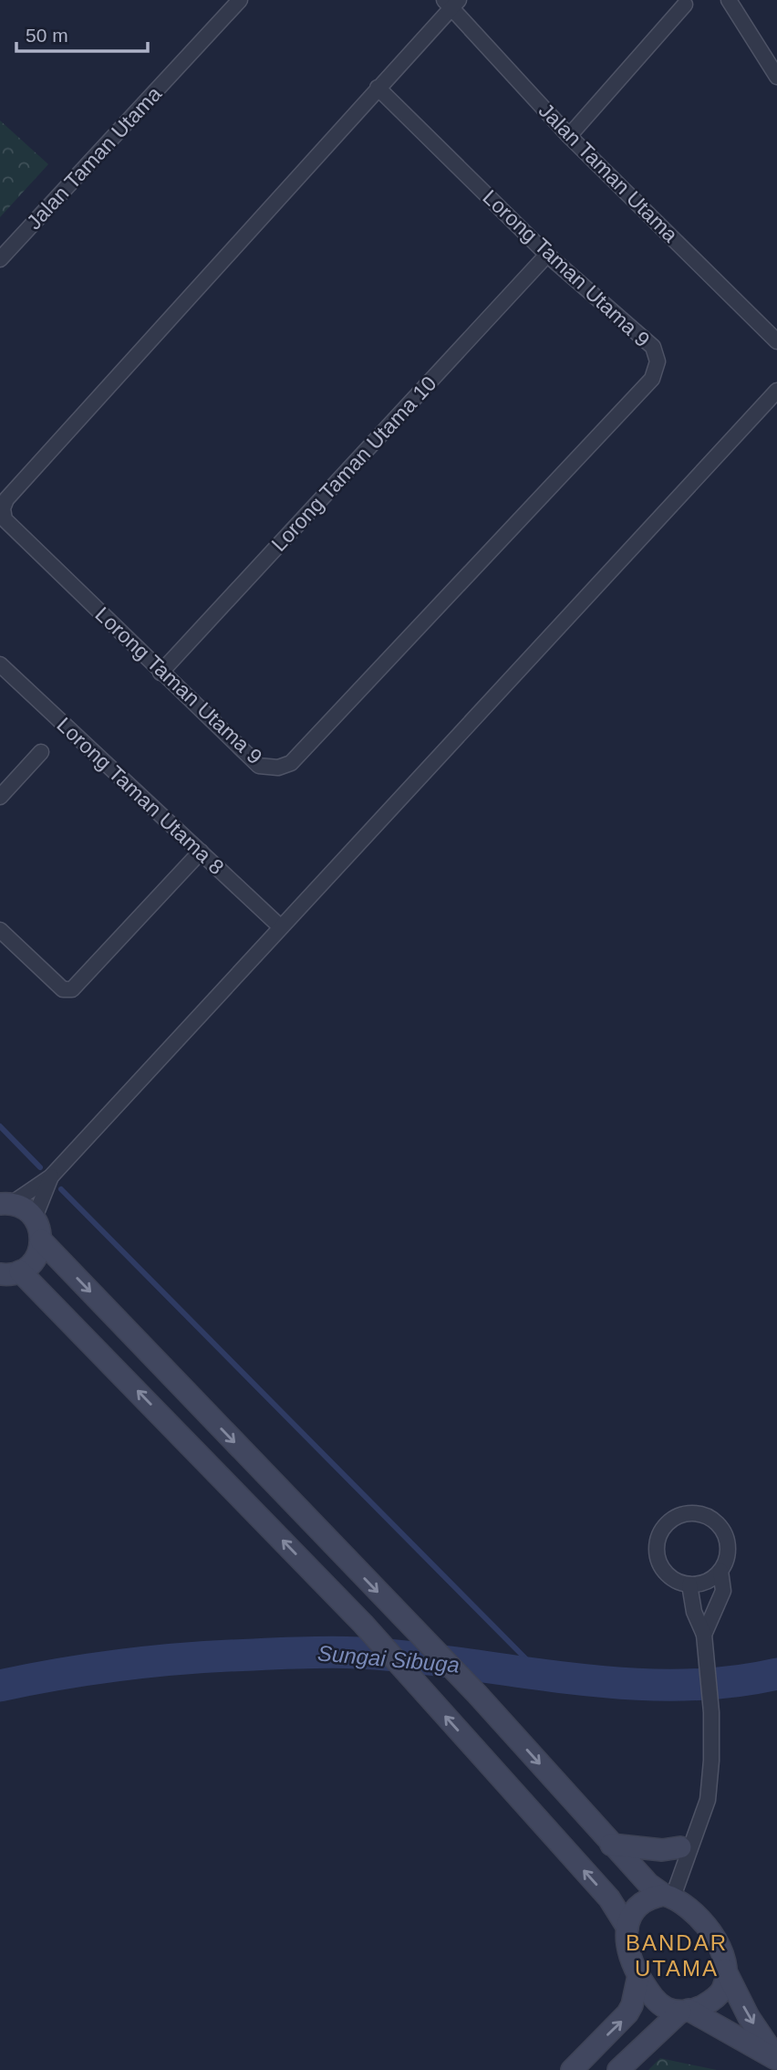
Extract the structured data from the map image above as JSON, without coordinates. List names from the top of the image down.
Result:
{
  "streets": {
    "street": [
      "Jalan Taman Utama",
      "Lorong Taman Utama 9",
      "Lorong Taman Utama 10",
      "Lorong Taman Utama 8"
    ]
  },
  "crossings": [
    ["Jalan Taman Utama", "Lorong Taman Utama 9"],
    ["Lorong Taman Utama 9", "Lorong Taman Utama 10"]
  ],
  "districts": ["BANDAR UTAMA"],
  "water": ["Sungai Sibuga"],
  "scale_bar": "50 m"
}
